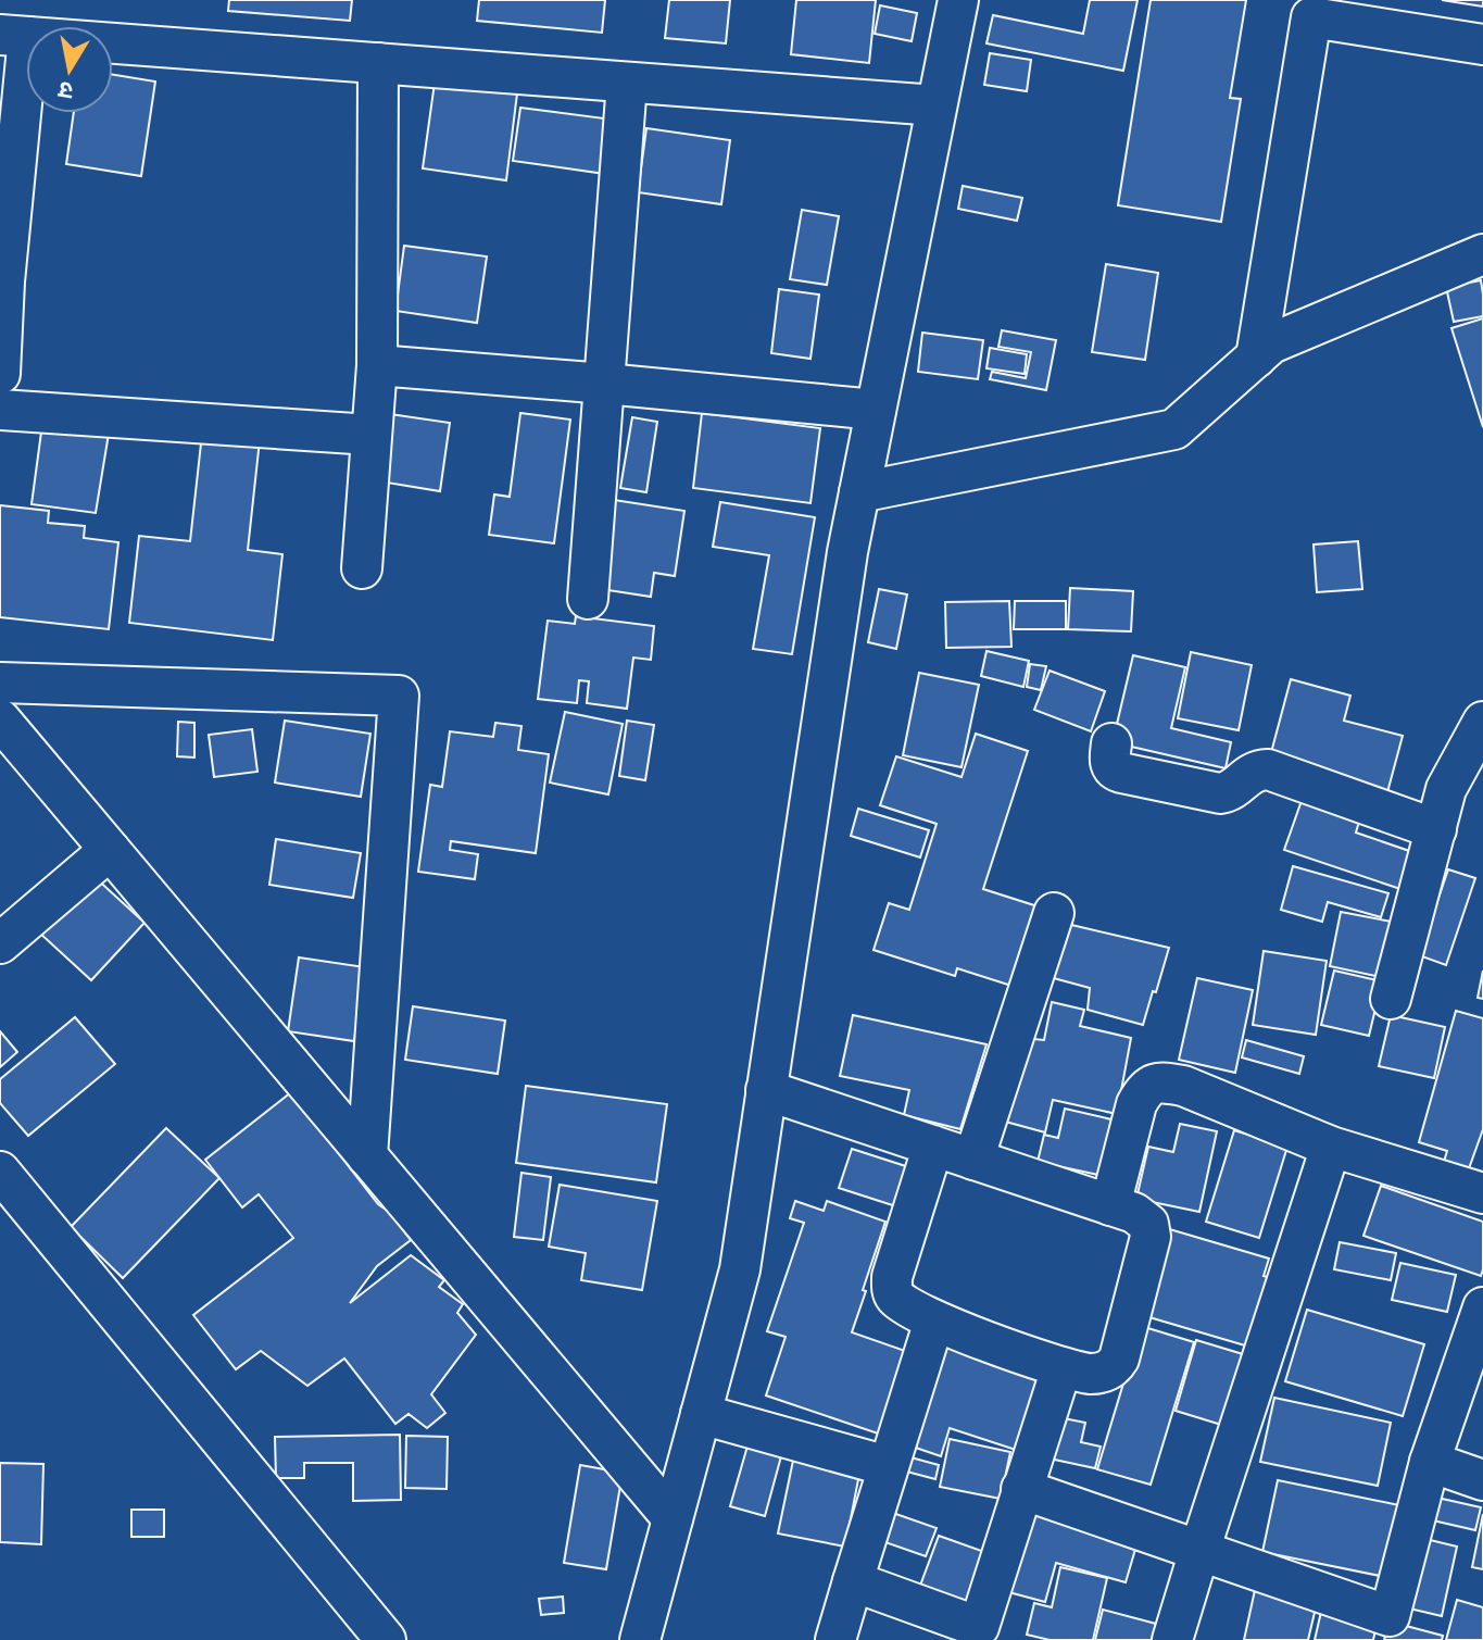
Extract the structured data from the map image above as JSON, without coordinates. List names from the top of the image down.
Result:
{
  "north": "bottom"
}
